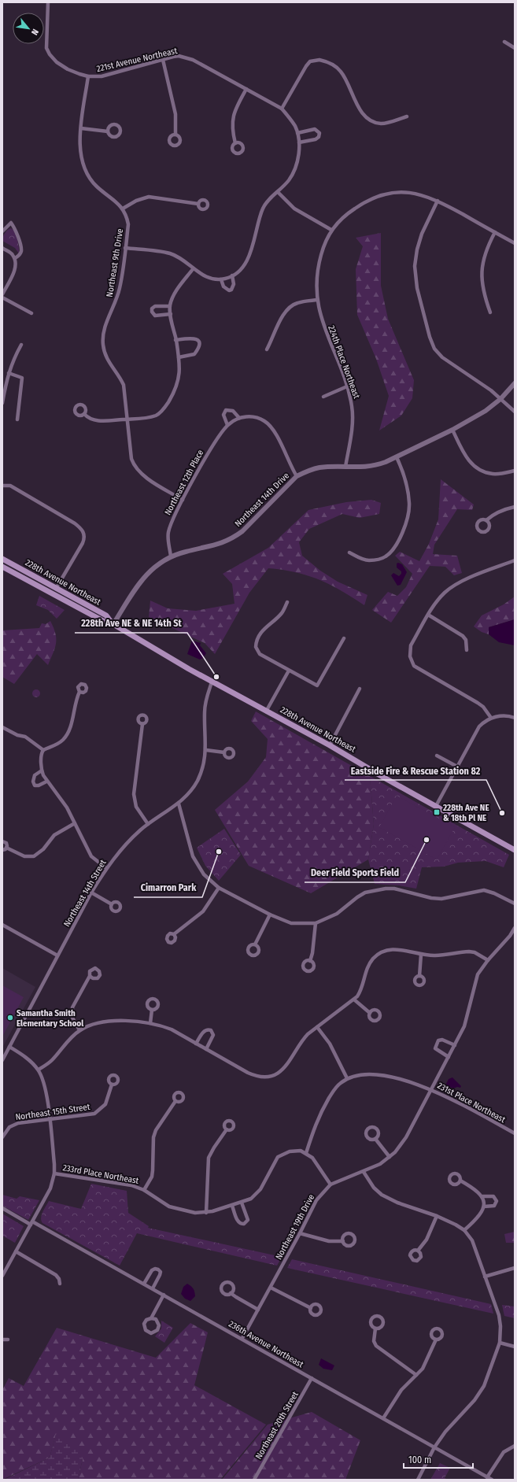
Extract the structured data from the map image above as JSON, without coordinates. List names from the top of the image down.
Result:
{
  "streets": {
    "main road": ["228th Avenue Northeast"],
    "street": [
      "221st Avenue Northeast",
      "Northeast 9th Drive",
      "224th Place Northeast",
      "Northeast 12th Place",
      "Northeast 14th Drive",
      "Northeast 14th Street",
      "231st Place Northeast",
      "Northeast 15th Street",
      "233rd Place Northeast",
      "Northeast 19th Drive",
      "236th Avenue Northeast",
      "Northeast 20th Street"
    ]
  },
  "crossings": [
    ["221st Avenue Northeast", "Northeast 9th Drive"],
    ["Northeast 9th Drive", "Northeast 12th Place"],
    ["224th Place Northeast", "Northeast 14th Drive"],
    ["Northeast 12th Place", "Northeast 14th Drive"],
    ["228th Avenue Northeast", "Northeast 14th Street"],
    ["231st Place Northeast", "Northeast 19th Drive"],
    ["Northeast 19th Drive", "236th Avenue Northeast"],
    ["236th Avenue Northeast", "Northeast 20th Street"]
  ],
  "places": {
    "other": [
      "228th Ave NE & NE 14th St",
      "Eastside Fire & Rescue Station 82",
      "Deer Field Sports Field",
      "Cimarron Park",
      "Samantha Smith Elementary School"
    ],
    "transit": ["228th Ave NE & 18th Pl NE"]
  },
  "scale_bar": "100 m",
  "north": "bottom right"
}
